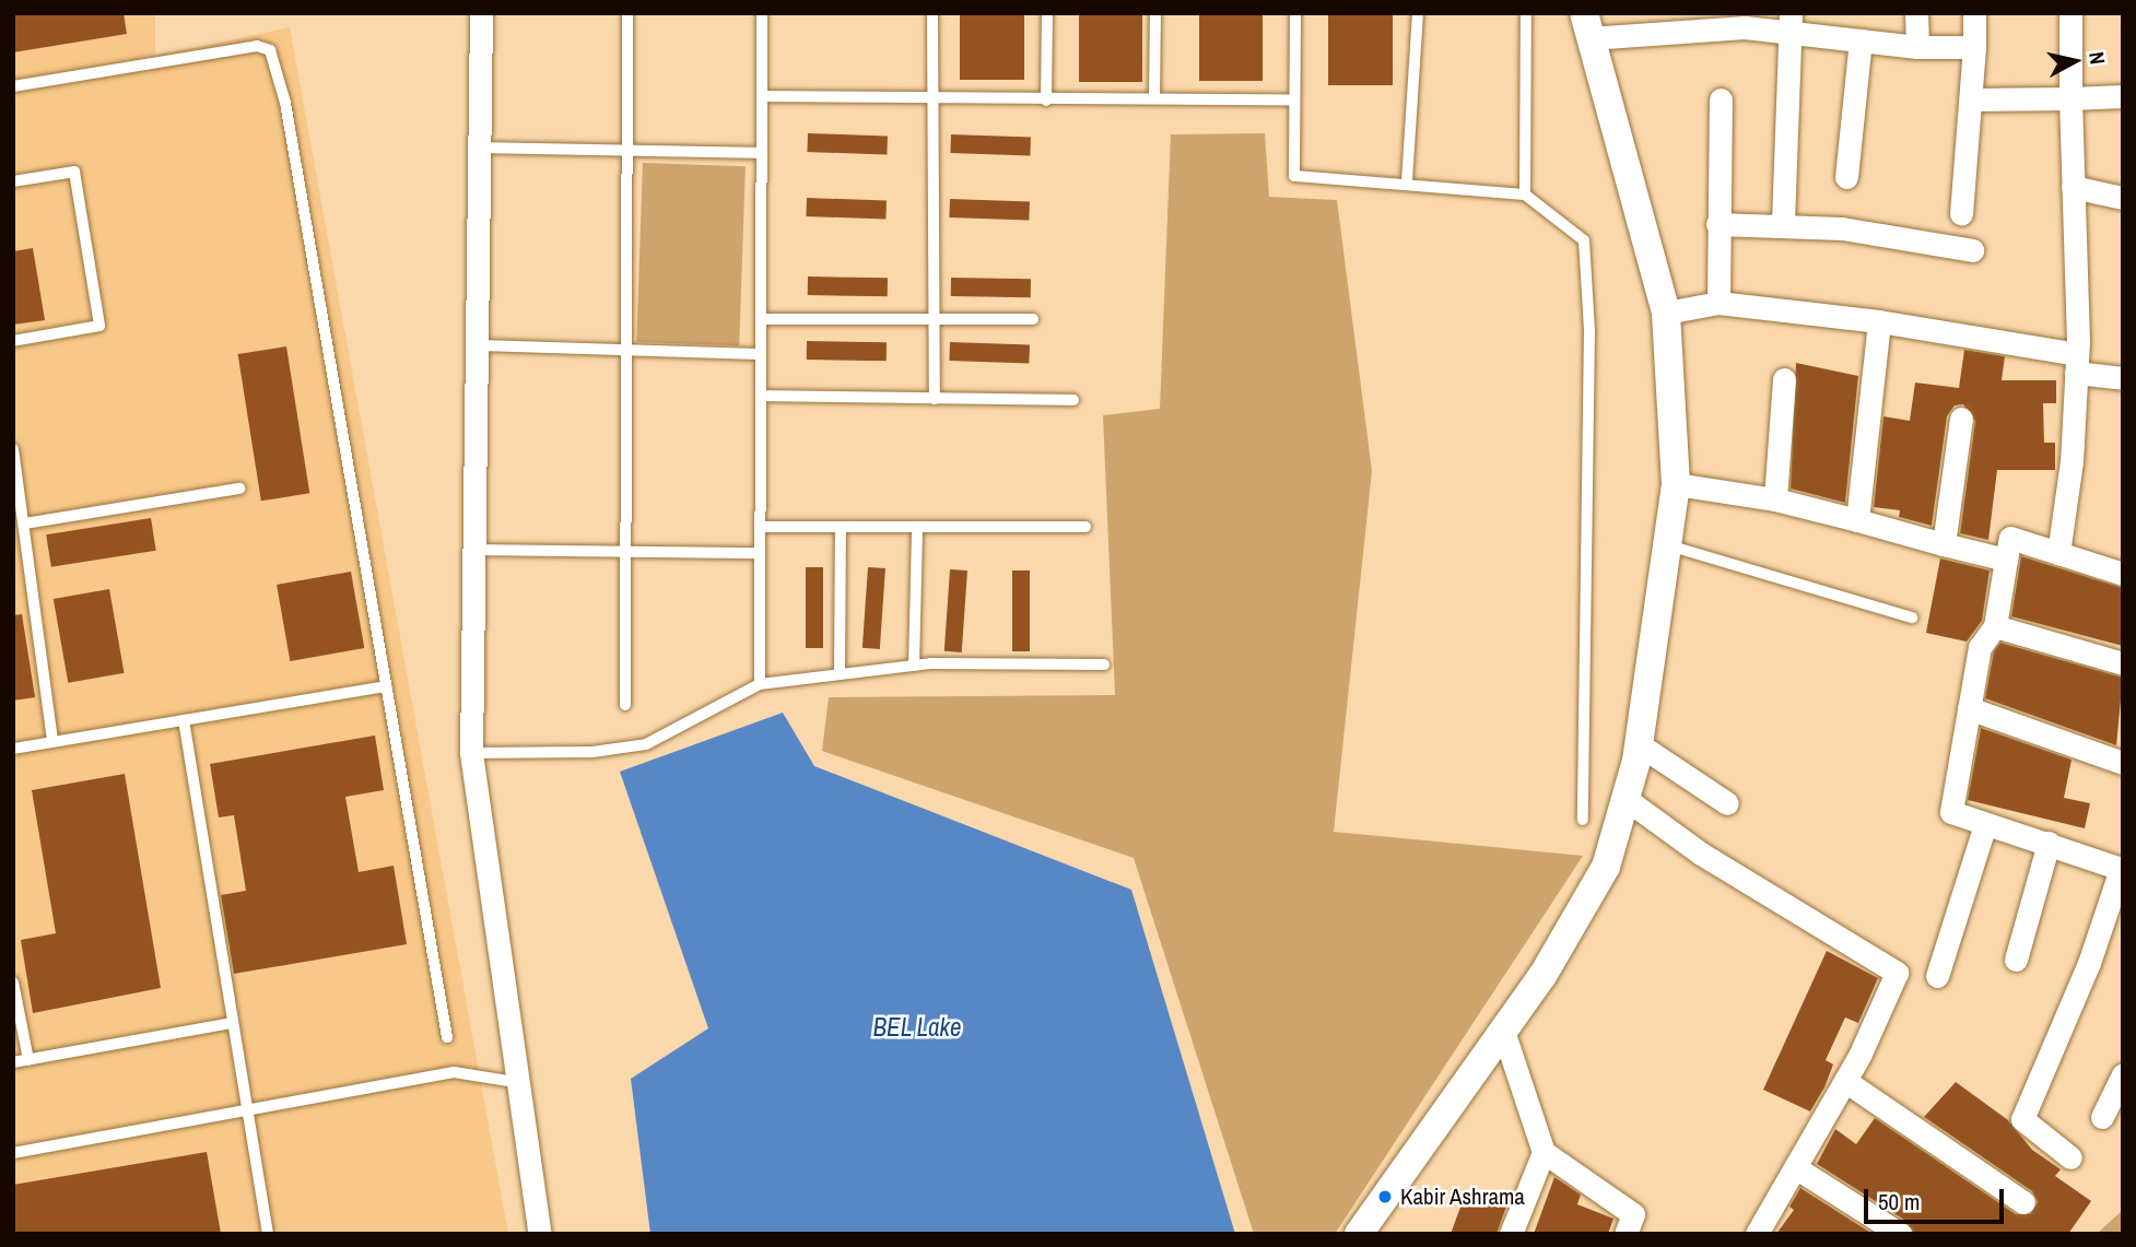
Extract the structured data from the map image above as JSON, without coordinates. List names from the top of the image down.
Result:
{
  "water": ["BEL Lake"],
  "places": ["Kabir Ashrama"],
  "scale_bar": "50 m",
  "north": "right"
}
